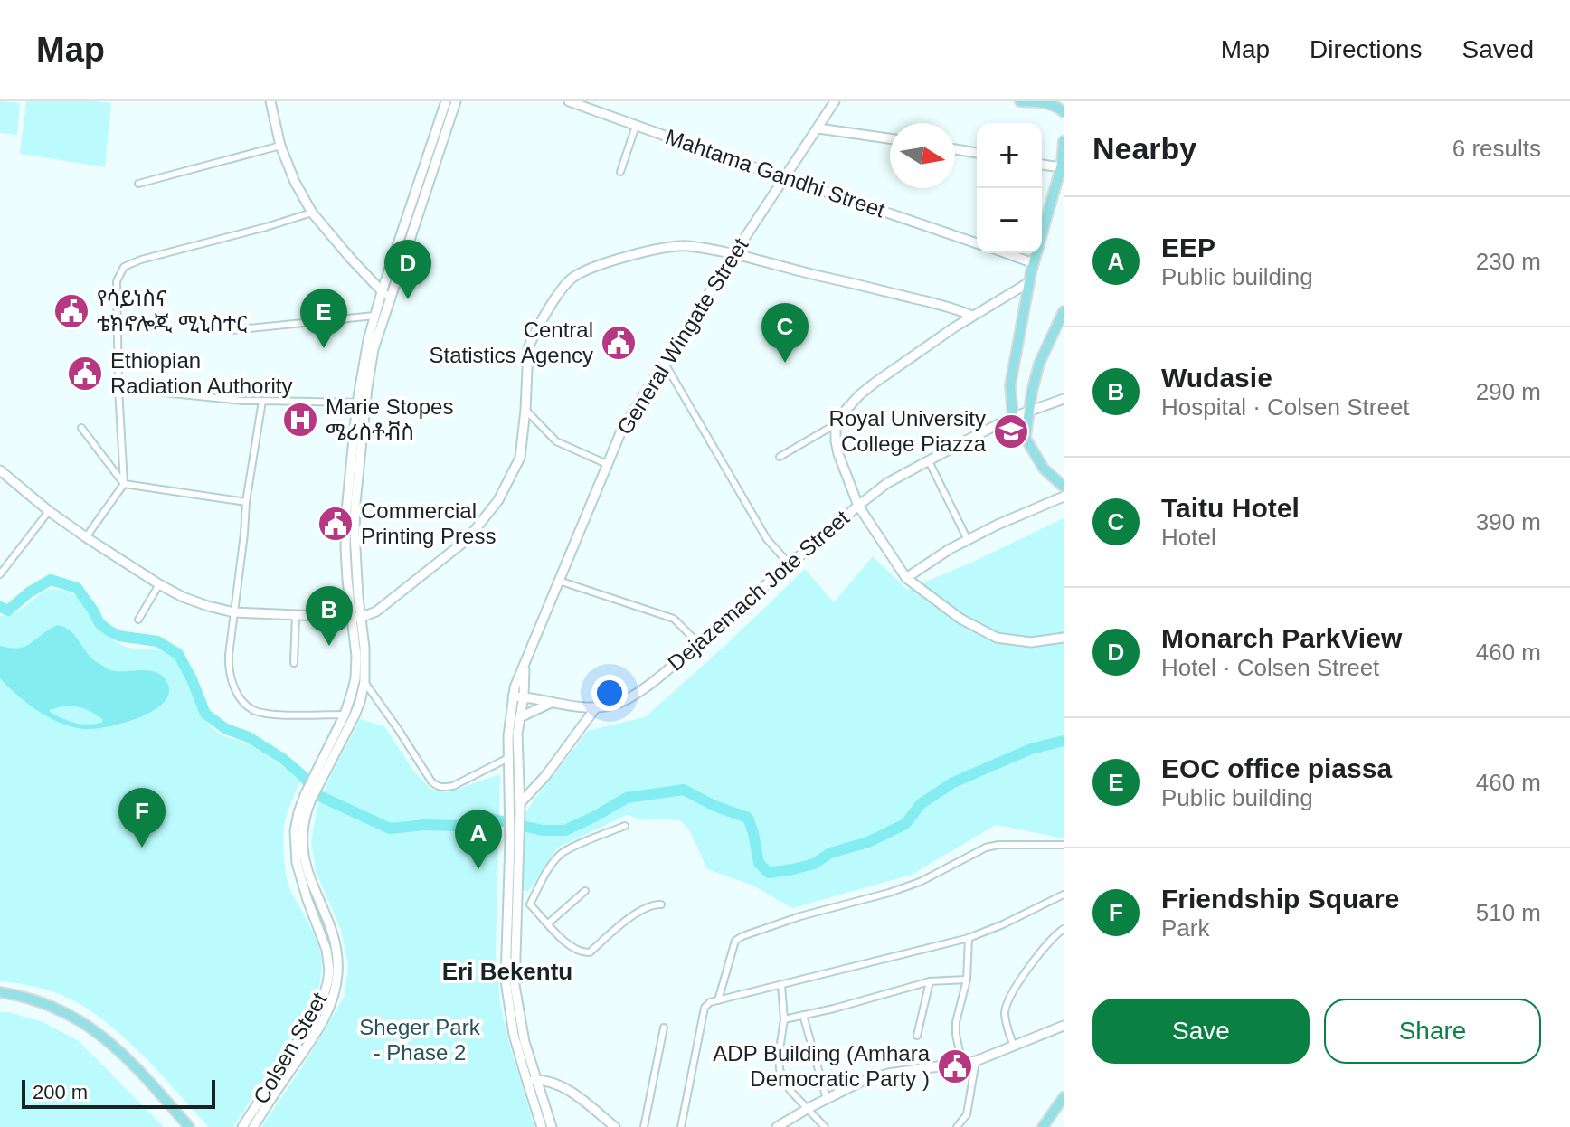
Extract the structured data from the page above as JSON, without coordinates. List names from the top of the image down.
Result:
{
  "streets": {
    "main road": [
      "Mahtama Gandhi Street",
      "General Wingate Street",
      "Dejazemach Jote Street",
      "Colsen Steet"
    ]
  },
  "crossings": [
    ["Mahtama Gandhi Street", "General Wingate Street"],
    ["General Wingate Street", "Dejazemach Jote Street"]
  ],
  "districts": ["Eri Bekentu"],
  "parks": ["Sheger Park - Phase 2"],
  "places": {
    "public building": [
      "የሳይነስና ቴክኖሎጂ ሚኒስተር",
      "Central Statistics Agency",
      "Ethiopian Radiation Authority",
      "Commercial Printing Press",
      "ADP Building (Amhara Democratic Party )"
    ],
    "hospital": ["Marie Stopes ሜሪስቶቭስ"],
    "school or university": ["Royal University College Piazza"]
  },
  "scale_bar": "200 m",
  "north": "right",
  "page": {
    "header": "Map",
    "nav": ["Map", "Directions", "Saved"],
    "heading": ["Nearby", "6 results"],
    "map_buttons": ["+", "−"],
    "list": [
      {
        "mark": "A",
        "name": "EEP",
        "note": "Public building",
        "value": "230 m"
      },
      {
        "mark": "B",
        "name": "Wudasie",
        "note": "Hospital · Colsen Street",
        "value": "290 m"
      },
      {
        "mark": "C",
        "name": "Taitu Hotel",
        "note": "Hotel",
        "value": "390 m"
      },
      {
        "mark": "D",
        "name": "Monarch ParkView",
        "note": "Hotel · Colsen Street",
        "value": "460 m"
      },
      {
        "mark": "E",
        "name": "EOC office piassa",
        "note": "Public building",
        "value": "460 m"
      },
      {
        "mark": "F",
        "name": "Friendship Square",
        "note": "Park",
        "value": "510 m"
      }
    ],
    "pins": [
      "D",
      "E",
      "C",
      "B",
      "F",
      "A"
    ],
    "buttons": ["Save", "Share"],
    "scale": "200 m"
  }
}
